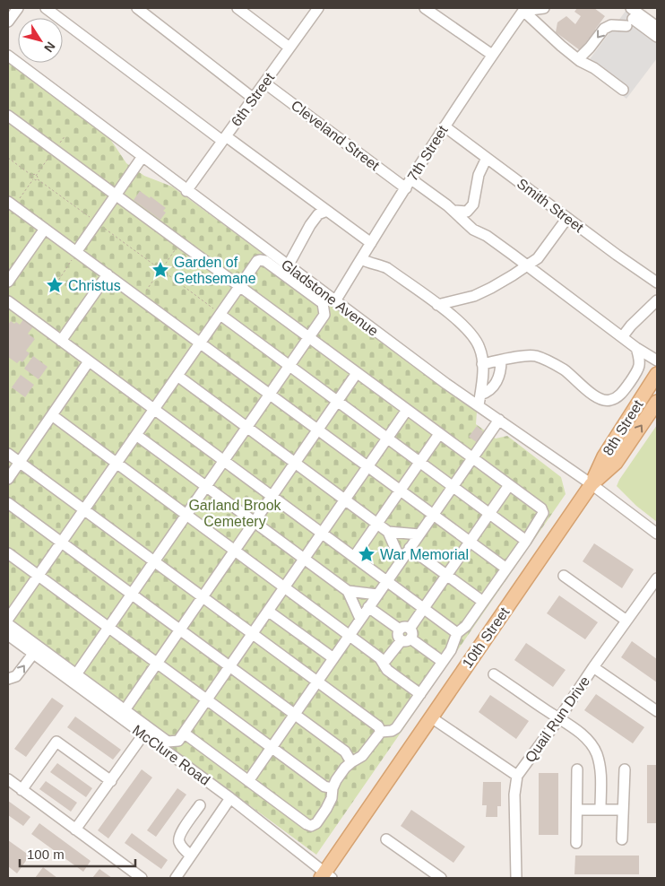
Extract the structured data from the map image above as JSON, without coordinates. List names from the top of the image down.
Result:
{
  "streets": {
    "main road": ["8th Street", "10th Street"],
    "street": [
      "6th Street",
      "Cleveland Street",
      "7th Street",
      "Smith Street",
      "Gladstone Avenue",
      "Quail Run Drive",
      "McClure Road"
    ]
  },
  "crossings": [
    ["6th Street", "Cleveland Street"],
    ["6th Street", "Gladstone Avenue"],
    ["Cleveland Street", "7th Street"],
    ["7th Street", "Smith Street"],
    ["7th Street", "Gladstone Avenue"],
    ["Gladstone Avenue", "8th Street"],
    ["Gladstone Avenue", "10th Street"],
    ["8th Street", "10th Street"],
    ["10th Street", "McClure Road"]
  ],
  "parks": ["Garland Brook Cemetery"],
  "places": {
    "place": ["Garden of Gethsemane", "Christus", "War Memorial"]
  },
  "scale_bar": "100 m",
  "north": "bottom right"
}
